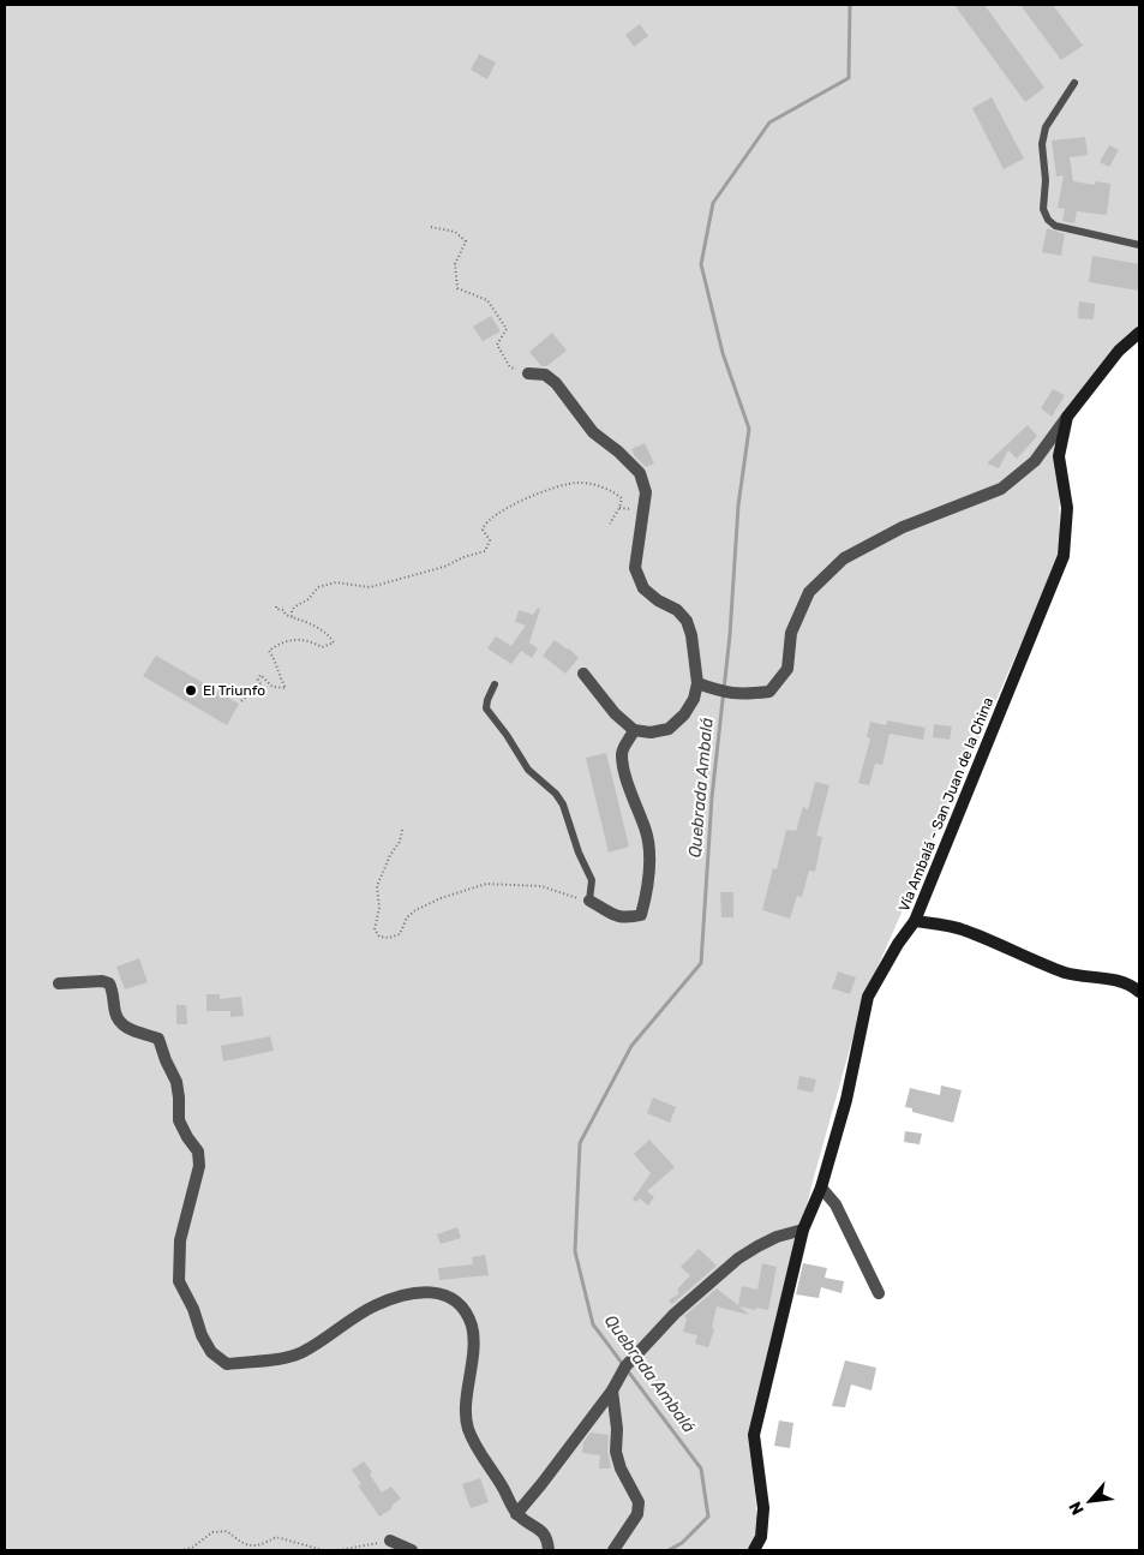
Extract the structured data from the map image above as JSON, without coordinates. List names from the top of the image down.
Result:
{
  "streets": {
    "street": ["Vía Ambalá - San Juan de la China"]
  },
  "water": ["Quebrada Ambalá"],
  "places": ["El Triunfo"],
  "north": "bottom left"
}
